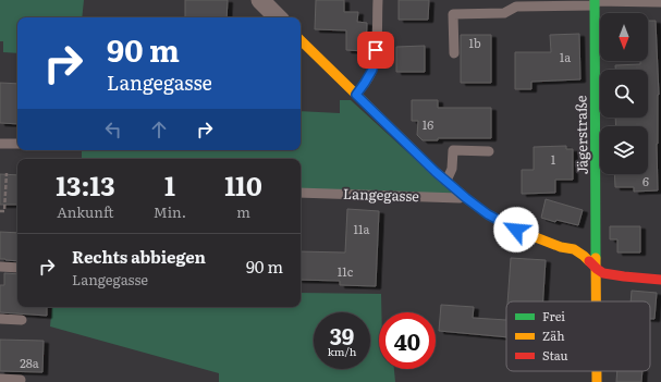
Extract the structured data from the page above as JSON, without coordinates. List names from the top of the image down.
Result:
{
  "streets": {
    "street": ["Jägerstraße"],
    "lane": ["Langegasse"]
  },
  "house_numbers": [
    "1b",
    "1a",
    "16",
    "1",
    "6",
    "11a",
    "11c",
    "28a"
  ],
  "legend": ["Frei", "Zäh", "Stau"],
  "north": "bottom",
  "page": {
    "turn": ["90 m", "Langegasse"],
    "eta": [
      "13:13",
      "Ankunft",
      "1",
      "Min.",
      "110",
      "m"
    ],
    "list": [
      {
        "name": "Rechts abbiegen",
        "note": "Langegasse",
        "value": "90 m"
      }
    ],
    "speed": "39 km/h",
    "limit": "40"
  }
}
